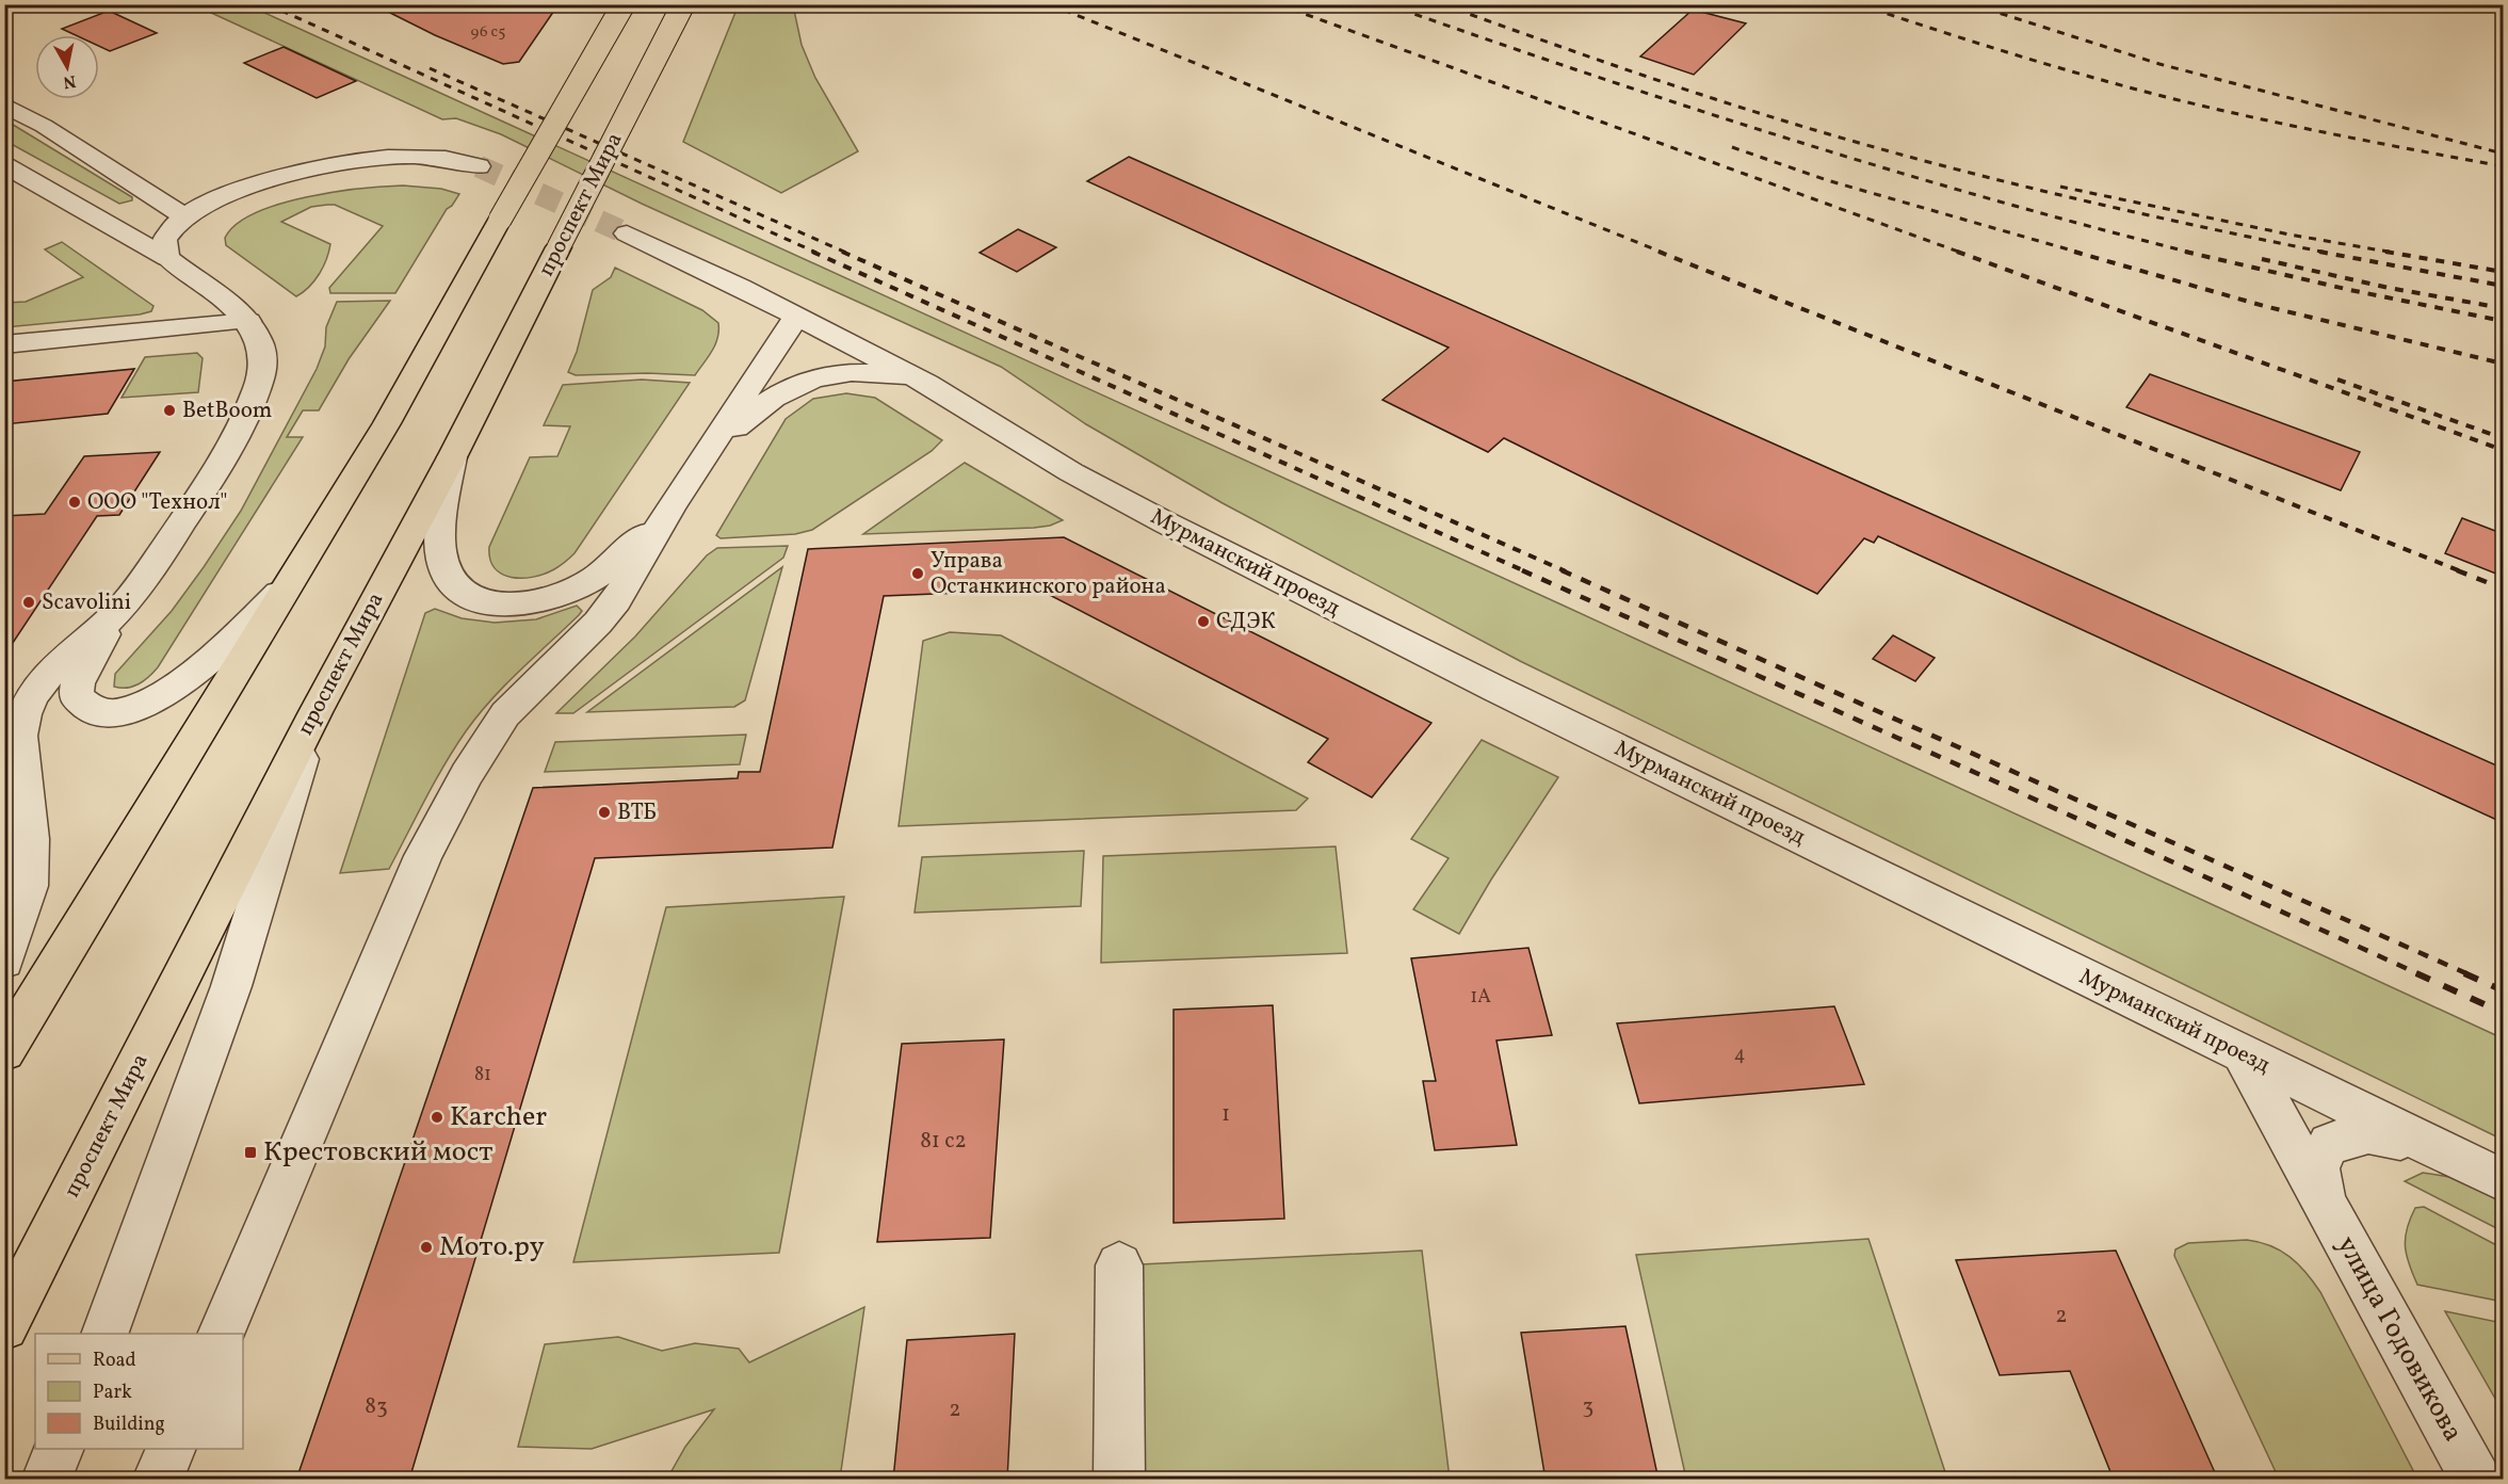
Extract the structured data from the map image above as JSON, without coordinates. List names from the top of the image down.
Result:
{
  "streets": {
    "main road": ["проспект Мира"],
    "street": ["Мурманский проезд", "улица Годовикова"]
  },
  "crossings": [
    ["Мурманский проезд", "улица Годовикова"]
  ],
  "places": {
    "other": [
      "BetBoom",
      "ООО \"Технол\"",
      "Управа Останкинского района",
      "Scavolini",
      "СДЭК",
      "ВТБ",
      "Karcher",
      "Мото.ру"
    ],
    "transit": ["Крестовский мост"]
  },
  "house_numbers": [
    "96 с5",
    "1А",
    "4",
    "81",
    "1",
    "81 с2",
    "2",
    "83",
    "3",
    "2"
  ],
  "legend": ["Road", "Park", "Building"],
  "north": "bottom"
}
